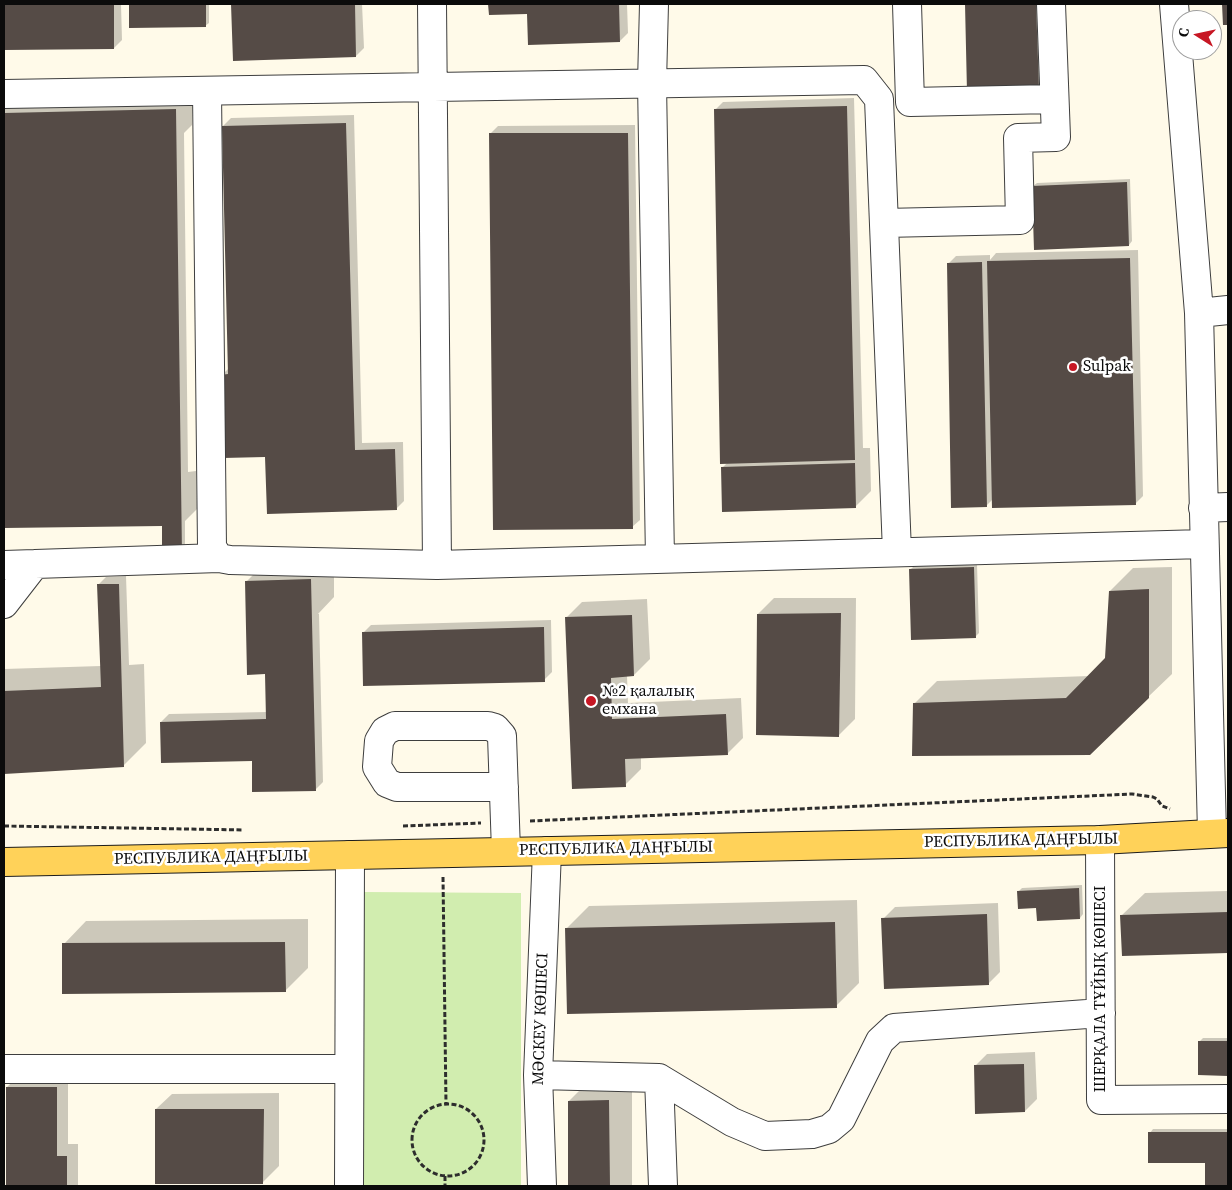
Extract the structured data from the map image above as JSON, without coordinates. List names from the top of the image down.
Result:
{
  "streets": {
    "main road": ["РЕСПУБЛИКА ДАҢҒЫЛЫ"],
    "street": ["ШЕРҚАЛА ТҰЙЫҚ КӨШЕСІ", "МӘСКЕУ КӨШЕСІ"]
  },
  "crossings": [
    ["РЕСПУБЛИКА ДАҢҒЫЛЫ", "ШЕРҚАЛА ТҰЙЫҚ КӨШЕСІ"],
    ["РЕСПУБЛИКА ДАҢҒЫЛЫ", "МӘСКЕУ КӨШЕСІ"]
  ],
  "places": ["Sulpak", "№2 қалалық емхана"],
  "north": "left"
}
